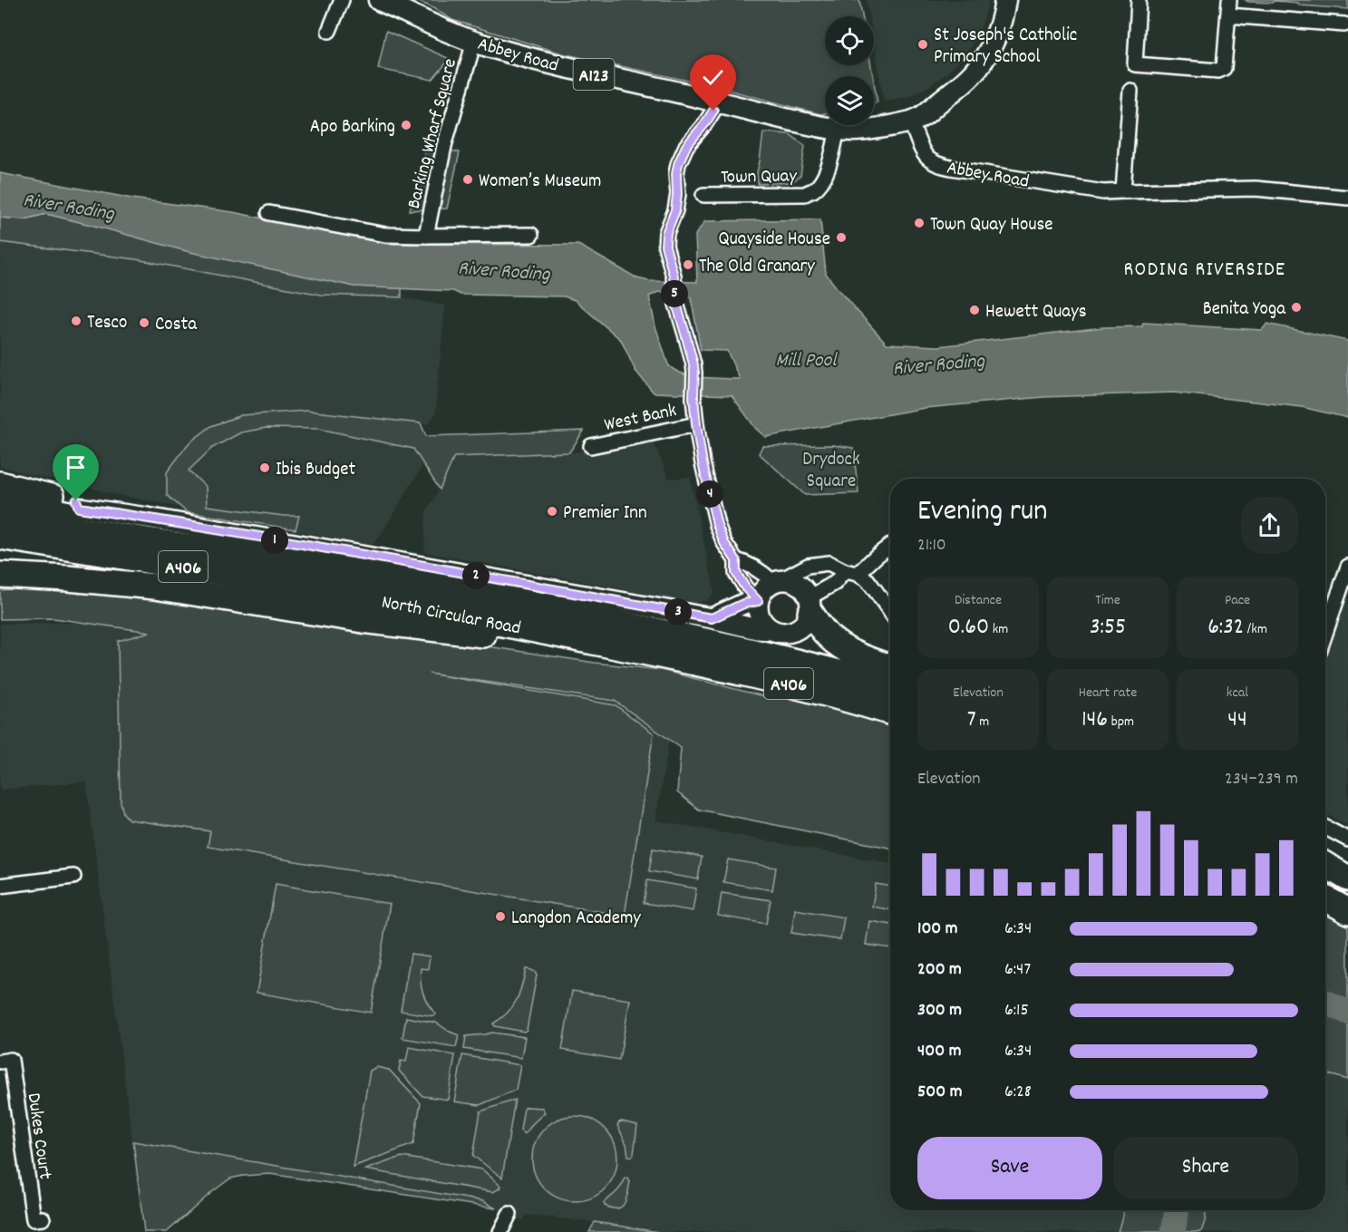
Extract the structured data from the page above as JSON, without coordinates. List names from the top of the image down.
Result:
{
  "streets": {
    "highway": ["A406", "North Circular Road"],
    "main road": ["Abbey Road", "A123"],
    "street": [
      "Barking Wharf Square",
      "Town Quay",
      "West Bank",
      "Dukes Court"
    ]
  },
  "crossings": [
    ["Abbey Road", "A123"],
    ["Abbey Road", "Barking Wharf Square"],
    ["Abbey Road", "Town Quay"],
    ["A406", "North Circular Road"]
  ],
  "districts": ["RODING RIVERSIDE"],
  "water": ["River Roding", "Mill Pool"],
  "parks": ["Drydock Square"],
  "places": [
    "St Joseph's Catholic Primary School",
    "Apo Barking",
    "Women’s Museum",
    "Town Quay House",
    "Quayside House",
    "The Old Granary",
    "Benita Yoga",
    "Hewett Quays",
    "Tesco",
    "Costa",
    "Ibis Budget",
    "Premier Inn",
    "Langdon Academy"
  ],
  "page": {
    "pins": [
      "5",
      "4",
      "1",
      "2",
      "3"
    ],
    "heading": ["Evening run", "21:10"],
    "stats": [
      ["Distance", "0.60 km"],
      ["Time", "3:55"],
      ["Pace", "6:32 /km"],
      ["Elevation", "7 m"],
      ["Heart rate", "146 bpm"],
      ["kcal", "44"]
    ],
    "chart": ["Elevation", "234–239 m"],
    "list": [
      {
        "name": "100 m",
        "note": "6:34"
      },
      {
        "name": "200 m",
        "note": "6:47"
      },
      {
        "name": "300 m",
        "note": "6:15"
      },
      {
        "name": "400 m",
        "note": "6:34"
      },
      {
        "name": "500 m",
        "note": "6:28"
      }
    ],
    "buttons": ["Save", "Share"]
  }
}
